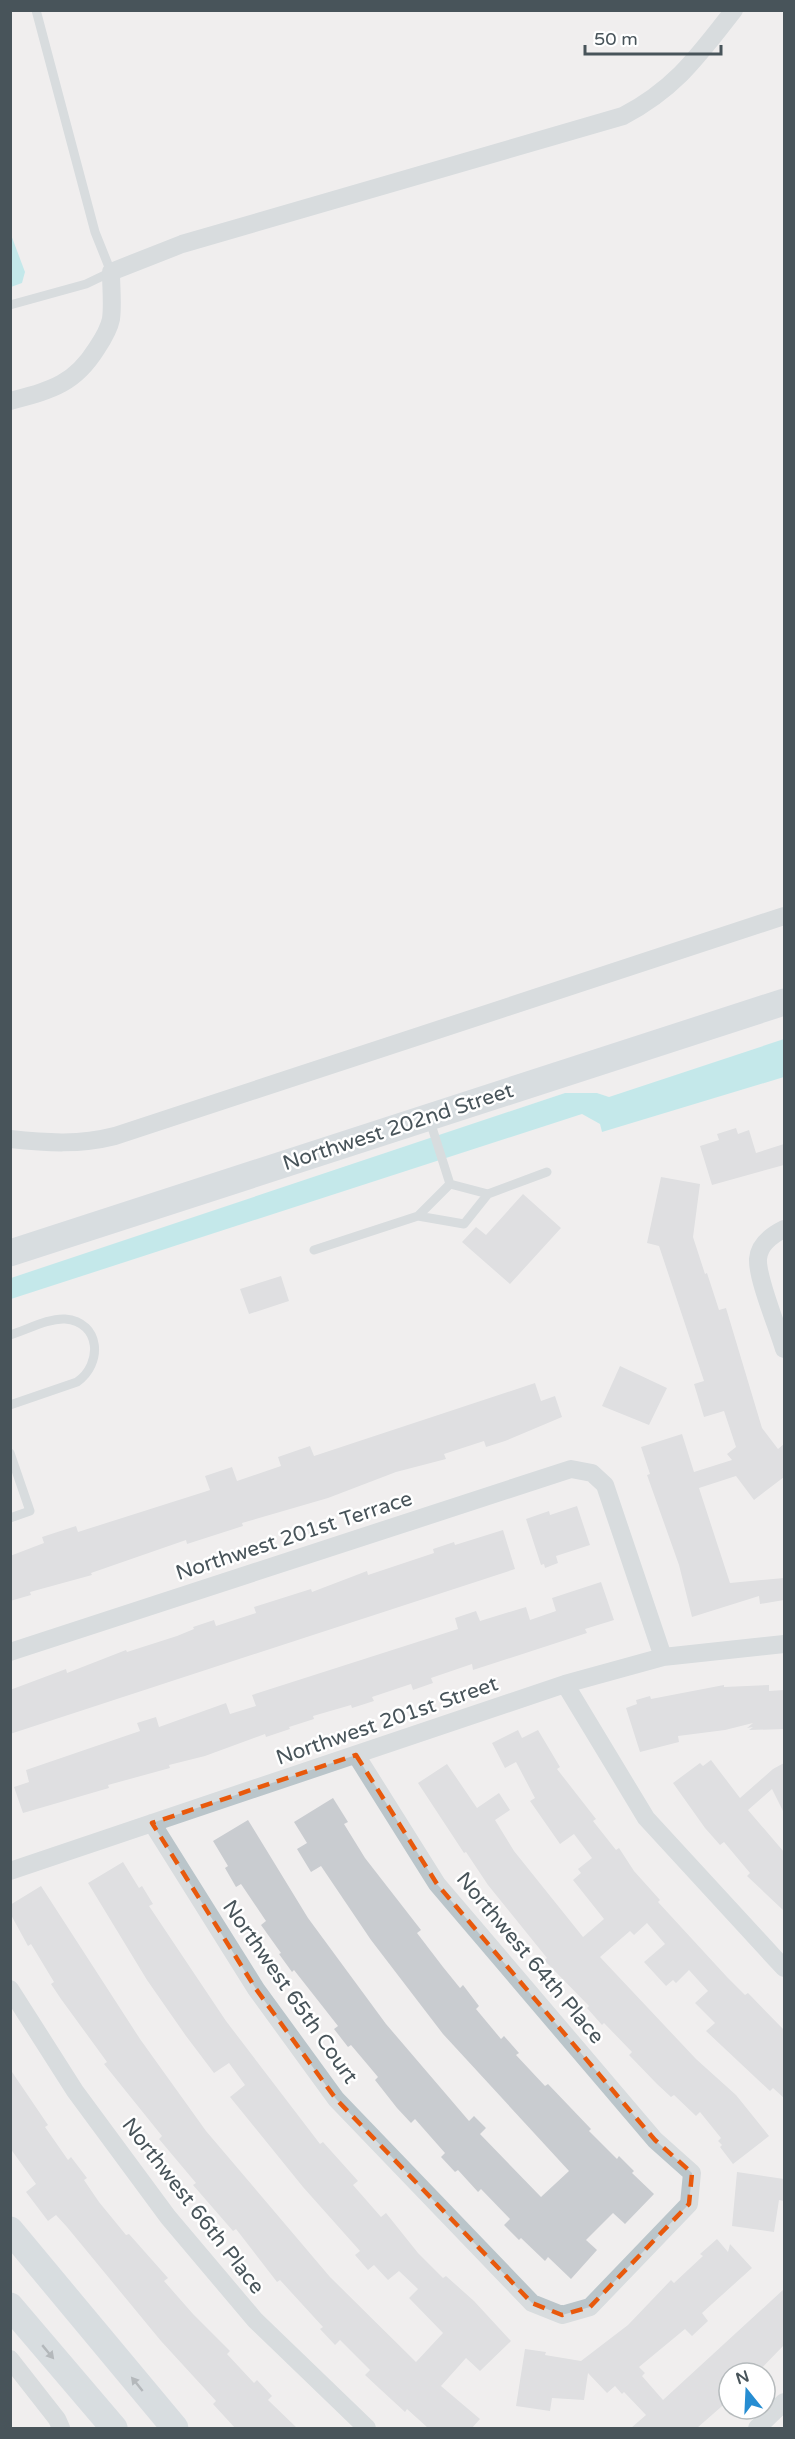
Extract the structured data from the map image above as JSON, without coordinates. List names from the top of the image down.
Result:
{
  "streets": {
    "street": [
      "Northwest 202nd Street",
      "Northwest 201st Terrace",
      "Northwest 201st Street",
      "Northwest 64th Place",
      "Northwest 65th Court",
      "Northwest 66th Place"
    ]
  },
  "crossings": [
    ["Northwest 201st Terrace", "Northwest 201st Street"],
    ["Northwest 201st Street", "Northwest 64th Place"],
    ["Northwest 201st Street", "Northwest 65th Court"],
    ["Northwest 64th Place", "Northwest 65th Court"]
  ],
  "scale_bar": "50 m",
  "north": "top"
}
